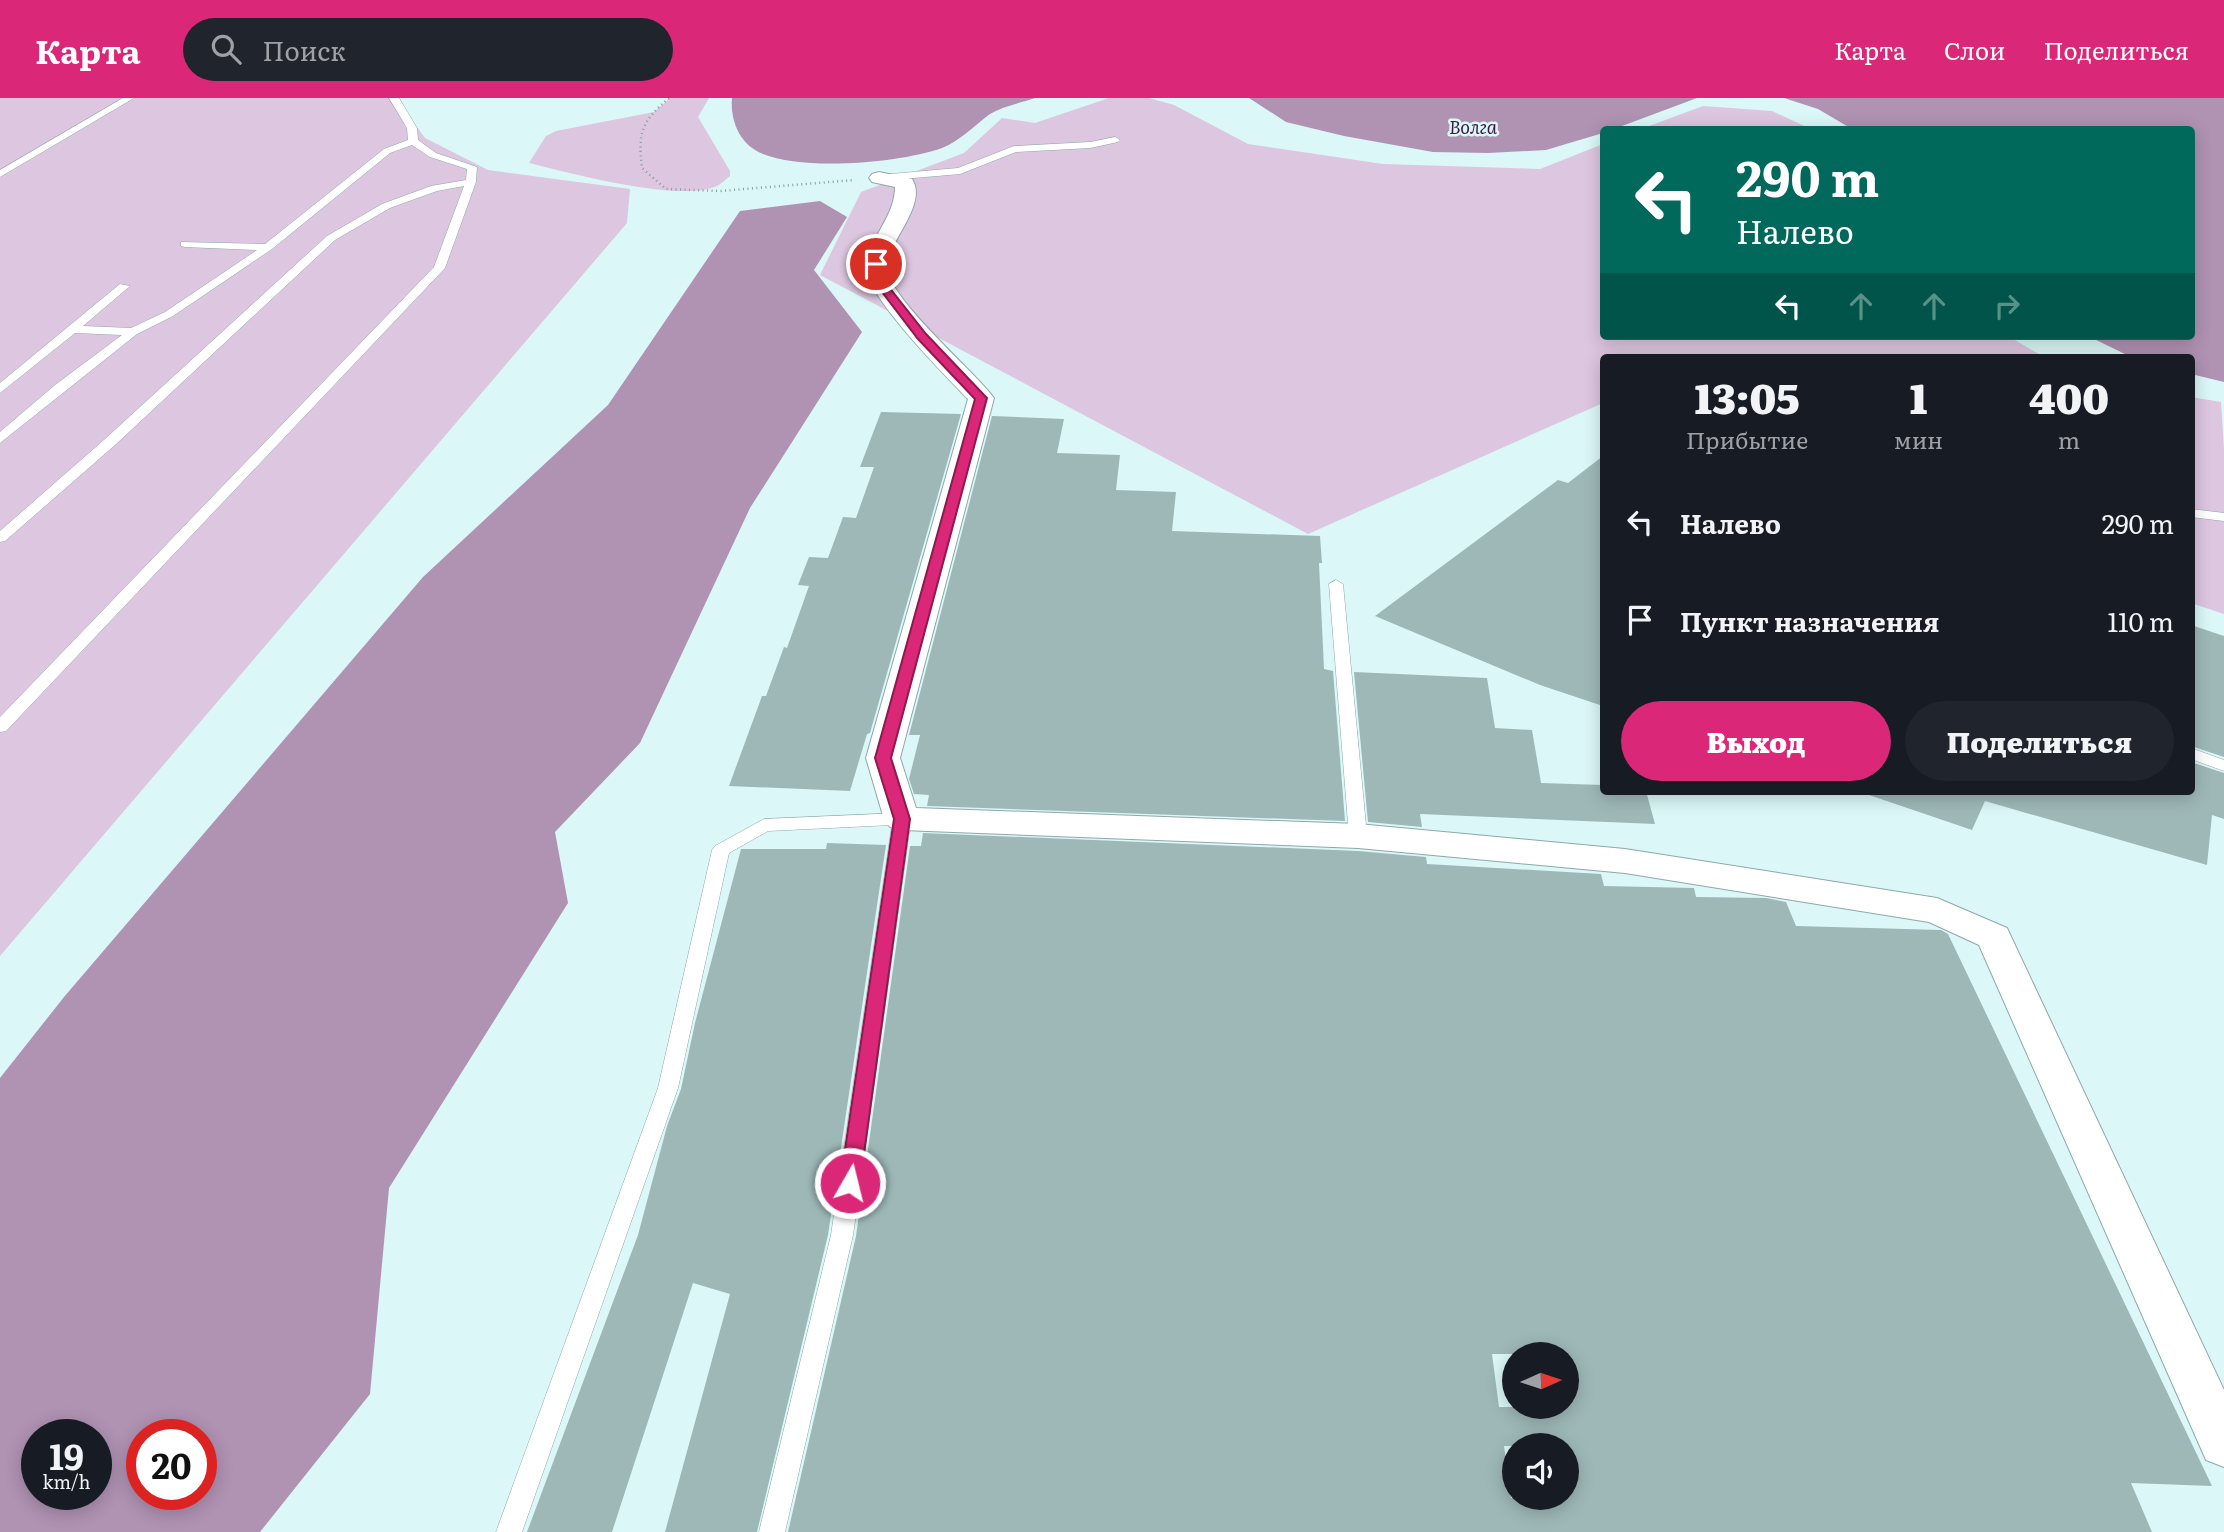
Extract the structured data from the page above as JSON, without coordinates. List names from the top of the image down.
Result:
{
  "water": ["Волга"],
  "north": "right",
  "page": {
    "header": "Карта",
    "search": "Поиск",
    "nav": ["Карта", "Слои", "Поделиться"],
    "turn": ["290 m", "Налево"],
    "eta": [
      "13:05",
      "Прибытие",
      "1",
      "мин",
      "400",
      "m"
    ],
    "list": [
      {
        "name": "Налево",
        "value": "290 m"
      },
      {
        "name": "Пункт назначения",
        "value": "110 m"
      }
    ],
    "buttons": ["Выход", "Поделиться"],
    "speed": "19 km/h",
    "limit": "20"
  }
}
